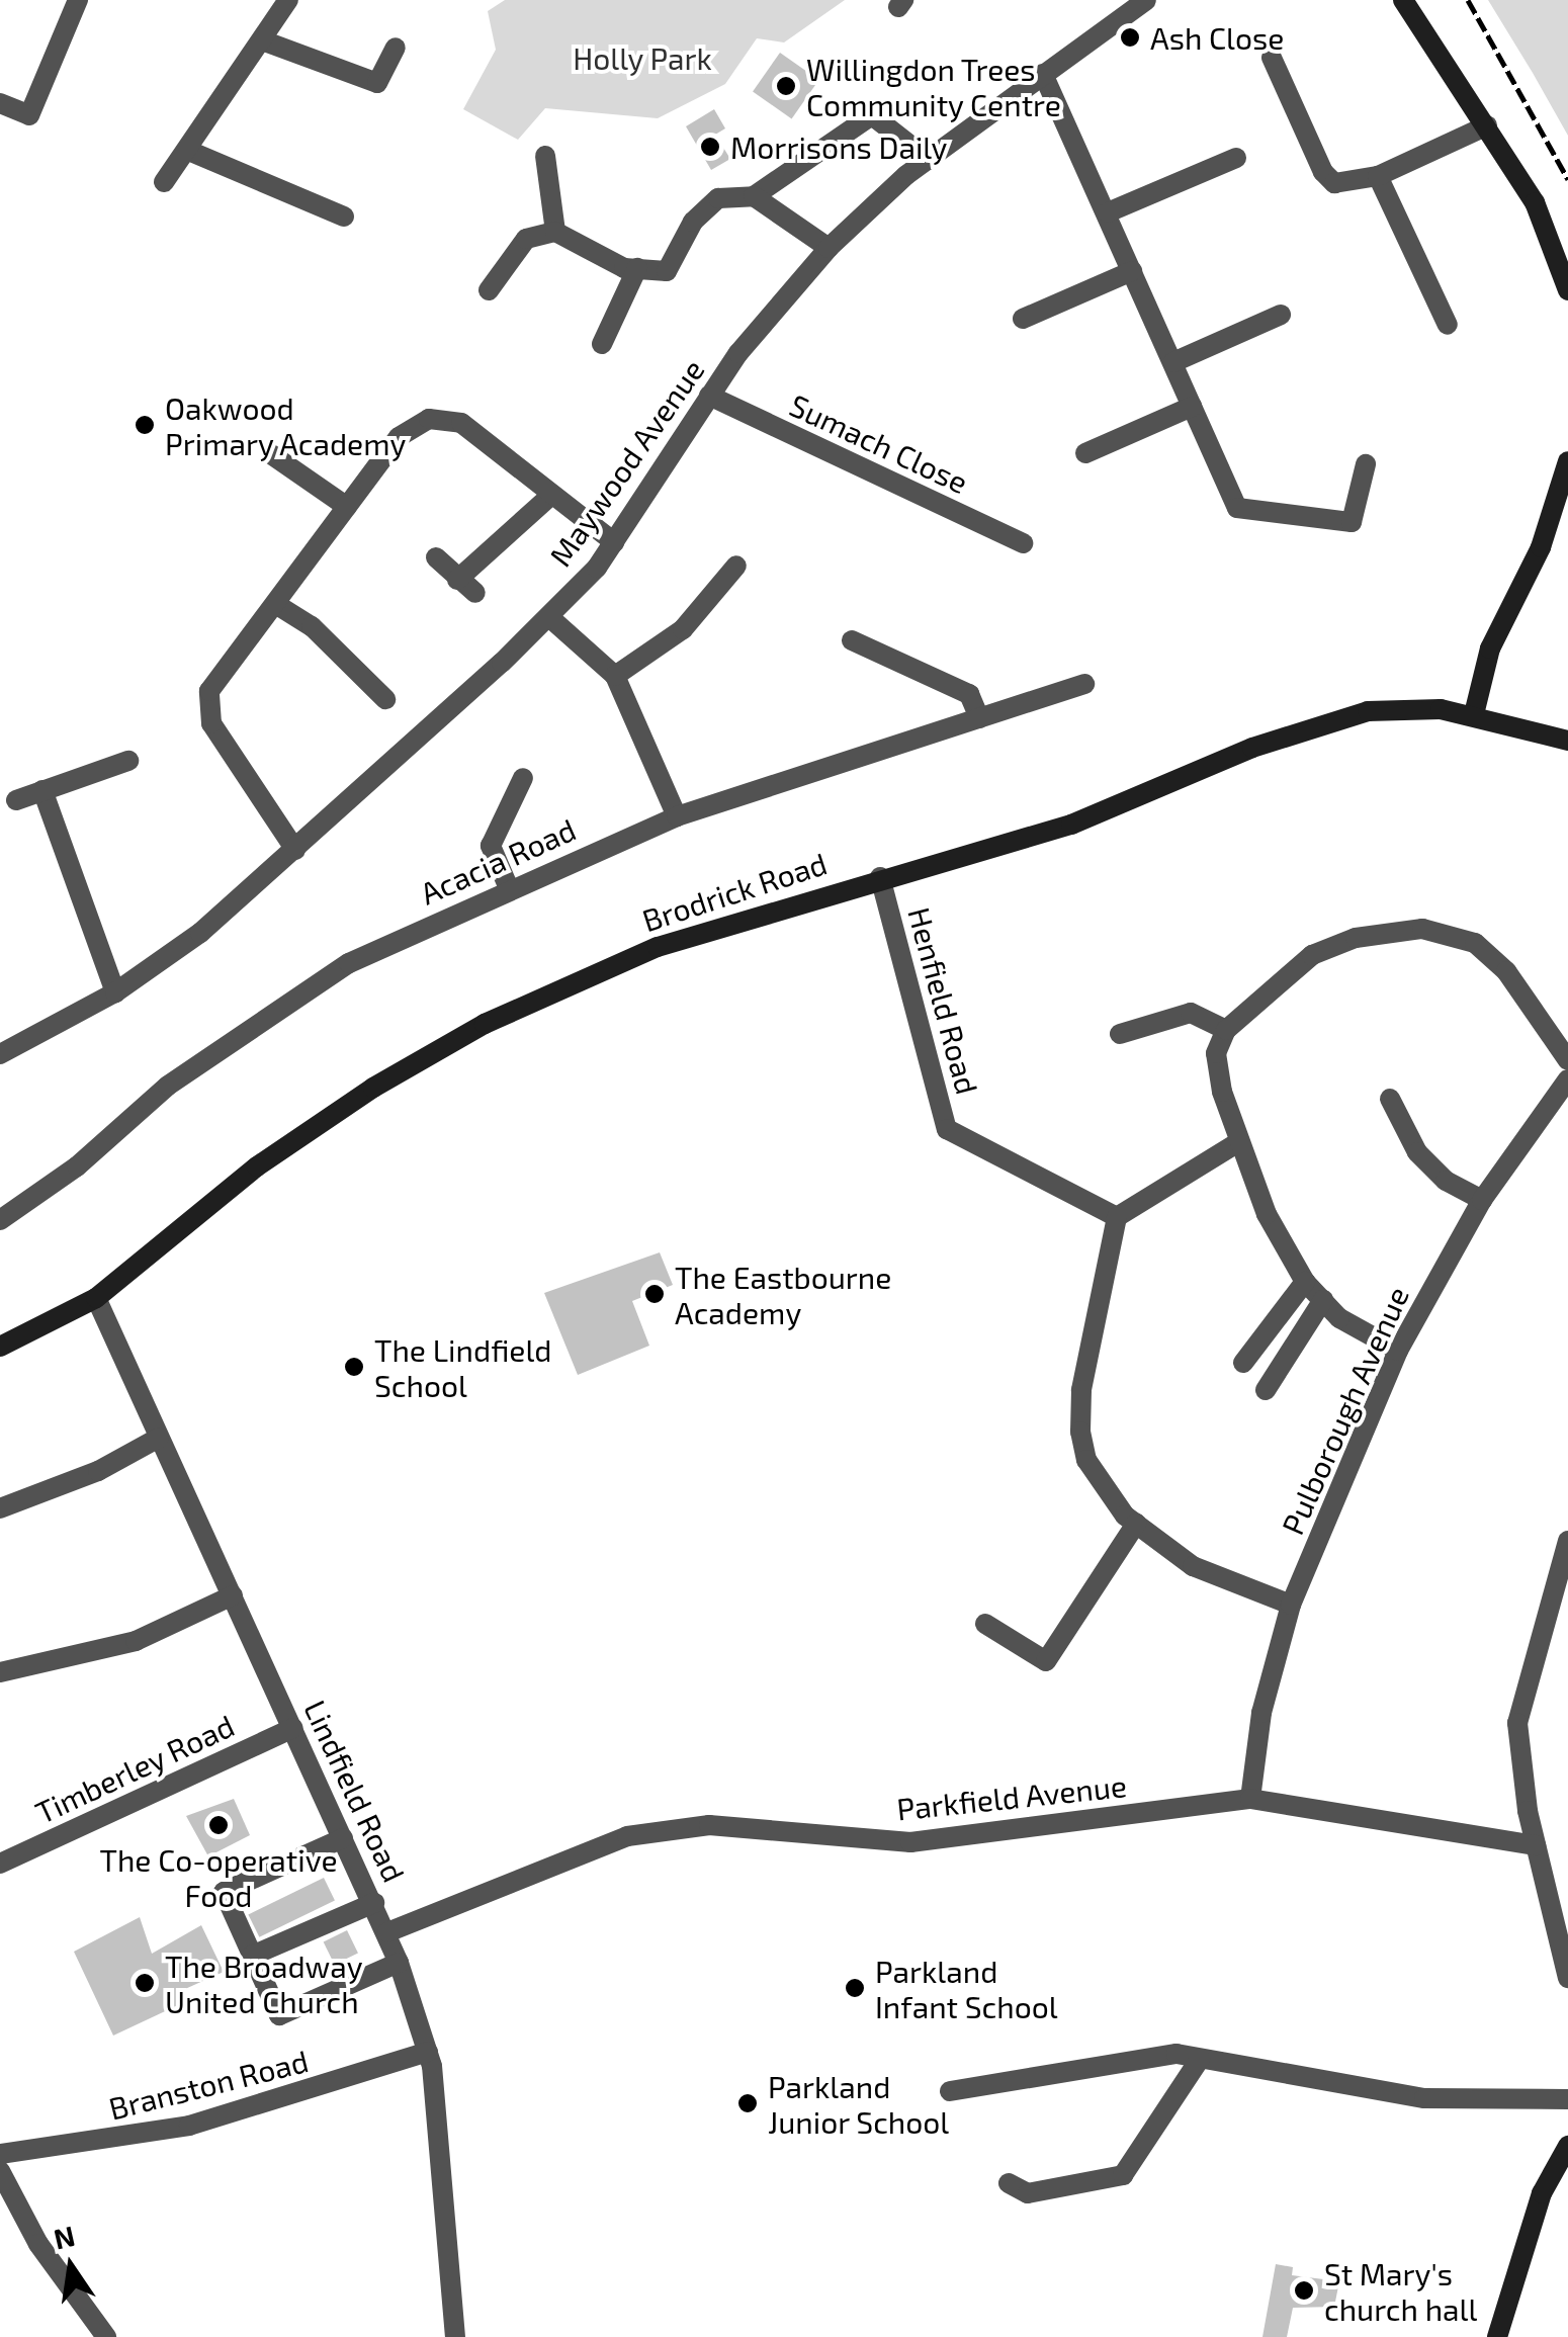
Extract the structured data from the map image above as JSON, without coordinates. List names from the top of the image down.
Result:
{
  "streets": {
    "street": [
      "Sumach Close",
      "Maywood Avenue",
      "Acacia Road",
      "Brodrick Road",
      "Henfield Road",
      "Pulborough Avenue",
      "Timberley Road",
      "Lindfield Road",
      "Parkfield Avenue",
      "Branston Road"
    ]
  },
  "crossings": [
    ["Sumach Close", "Maywood Avenue"],
    ["Brodrick Road", "Henfield Road"],
    ["Brodrick Road", "Lindfield Road"],
    ["Pulborough Avenue", "Parkfield Avenue"],
    ["Timberley Road", "Lindfield Road"],
    ["Lindfield Road", "Parkfield Avenue"],
    ["Lindfield Road", "Branston Road"]
  ],
  "parks": ["Holly Park"],
  "places": [
    "Ash Close",
    "Willingdon Trees Community Centre",
    "Morrisons Daily",
    "Oakwood Primary Academy",
    "The Eastbourne Academy",
    "The Lindfield School",
    "The Co-operative Food",
    "The Broadway United Church",
    "Parkland Infant School",
    "Parkland Junior School",
    "St Mary's church hall"
  ],
  "north": "top"
}
